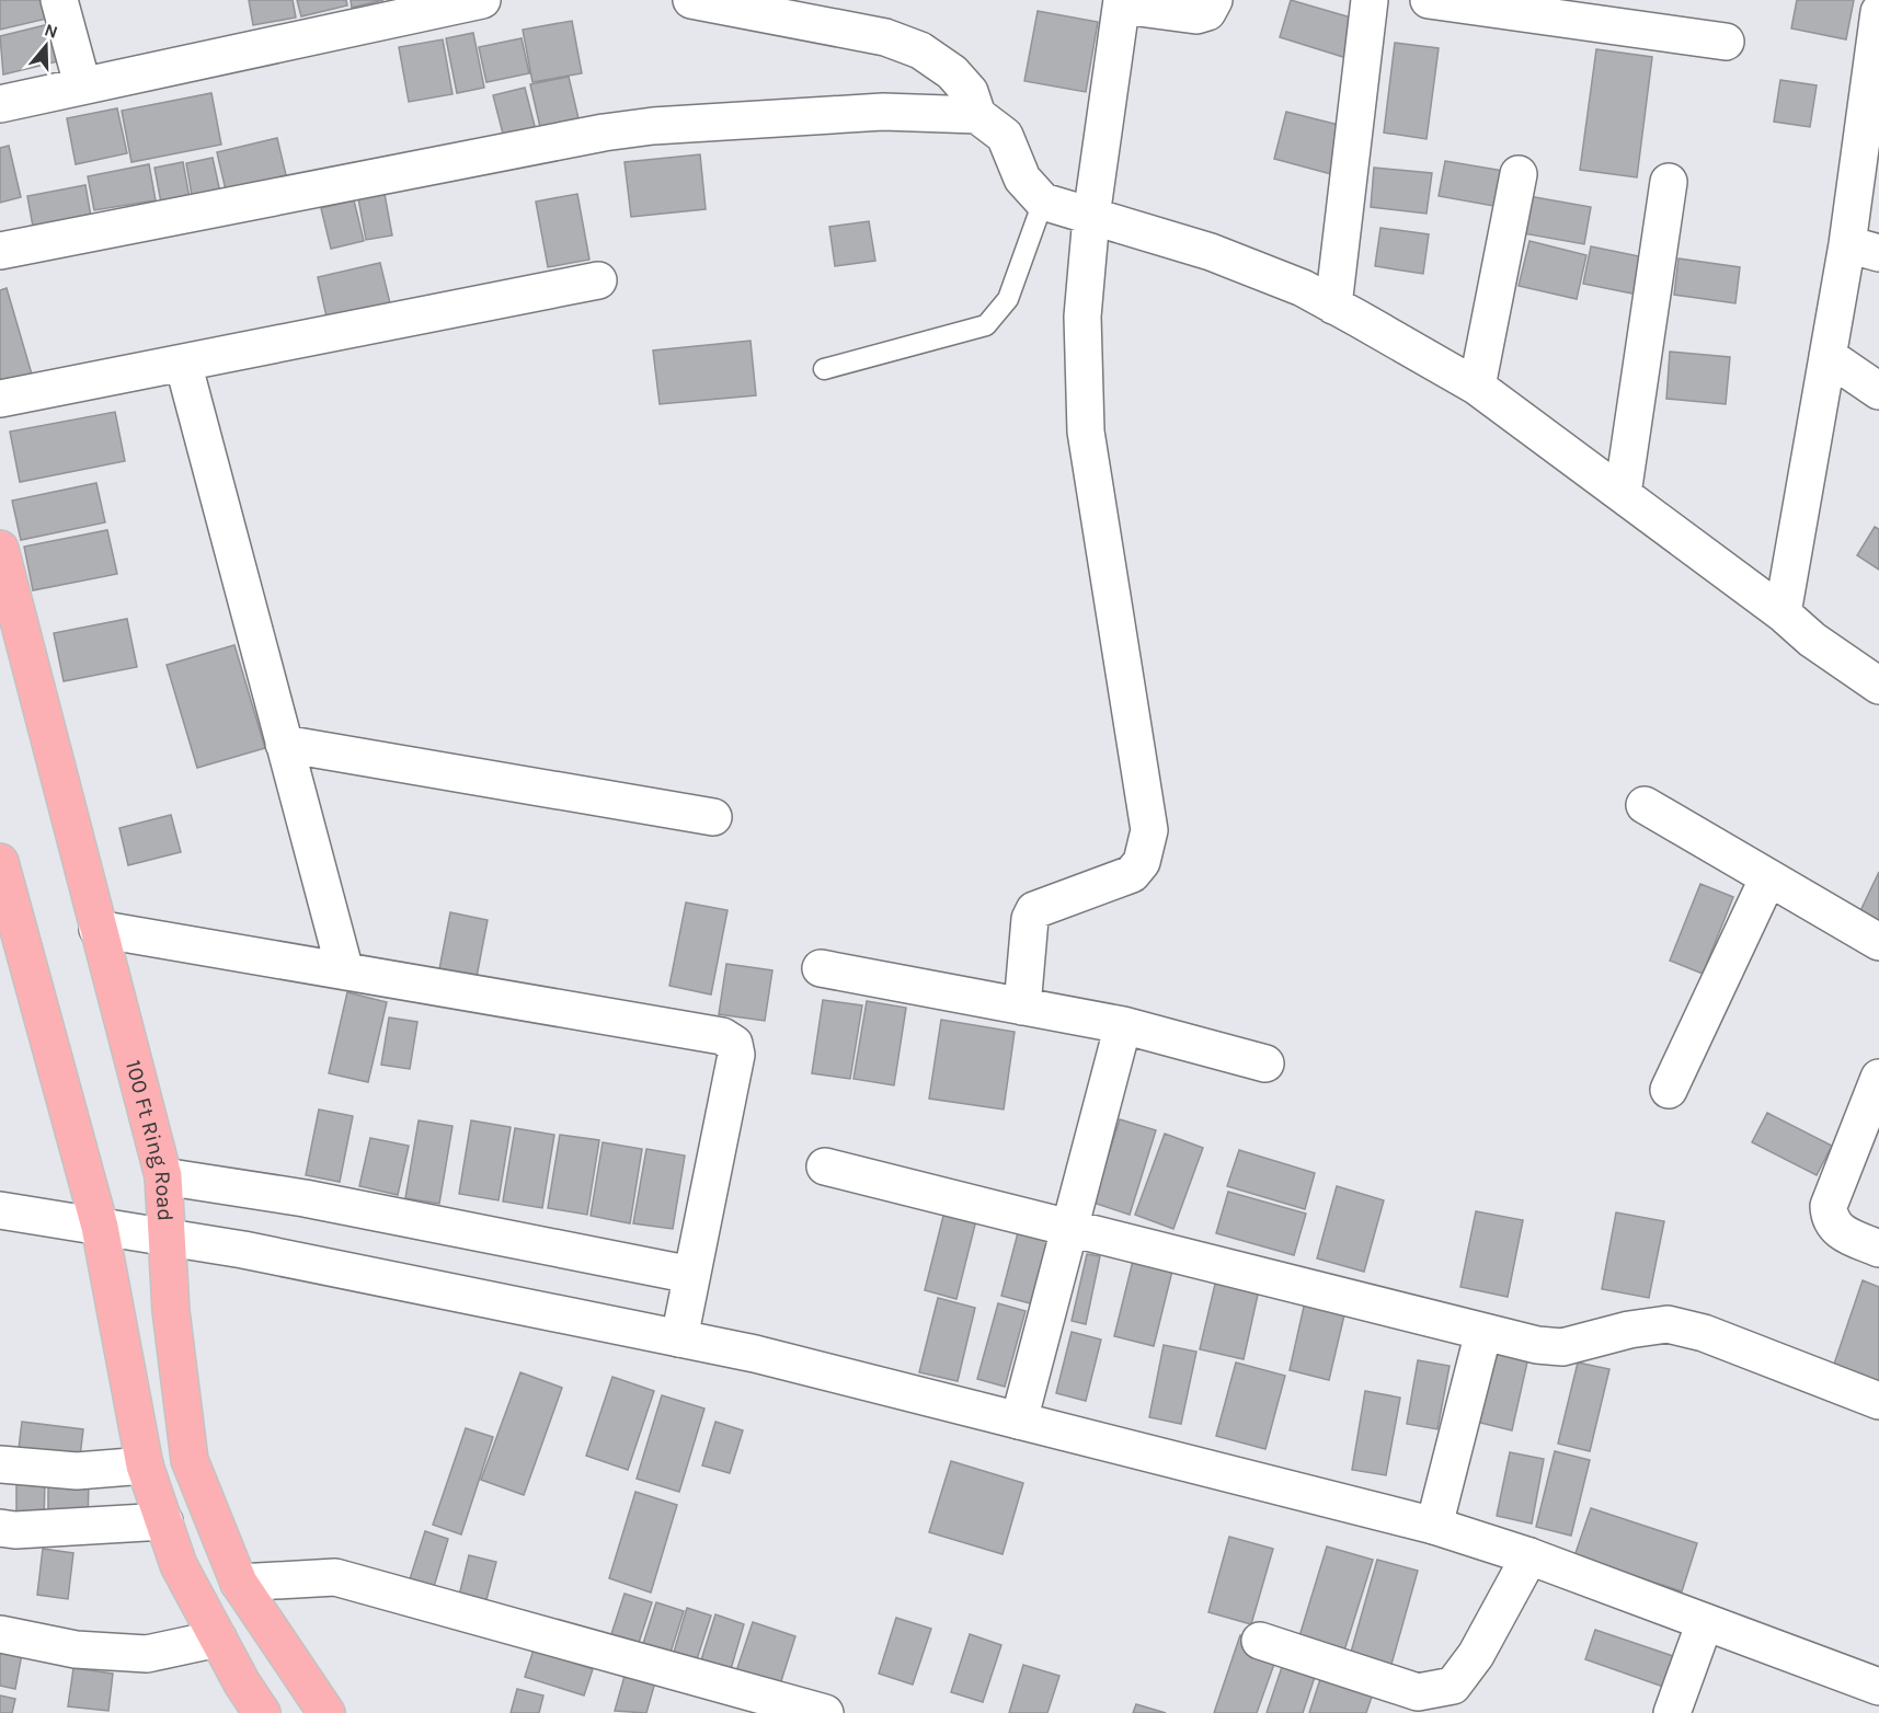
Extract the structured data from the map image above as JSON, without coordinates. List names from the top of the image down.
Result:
{
  "streets": {
    "main road": ["100 Ft Ring Road"]
  },
  "north": "top"
}
